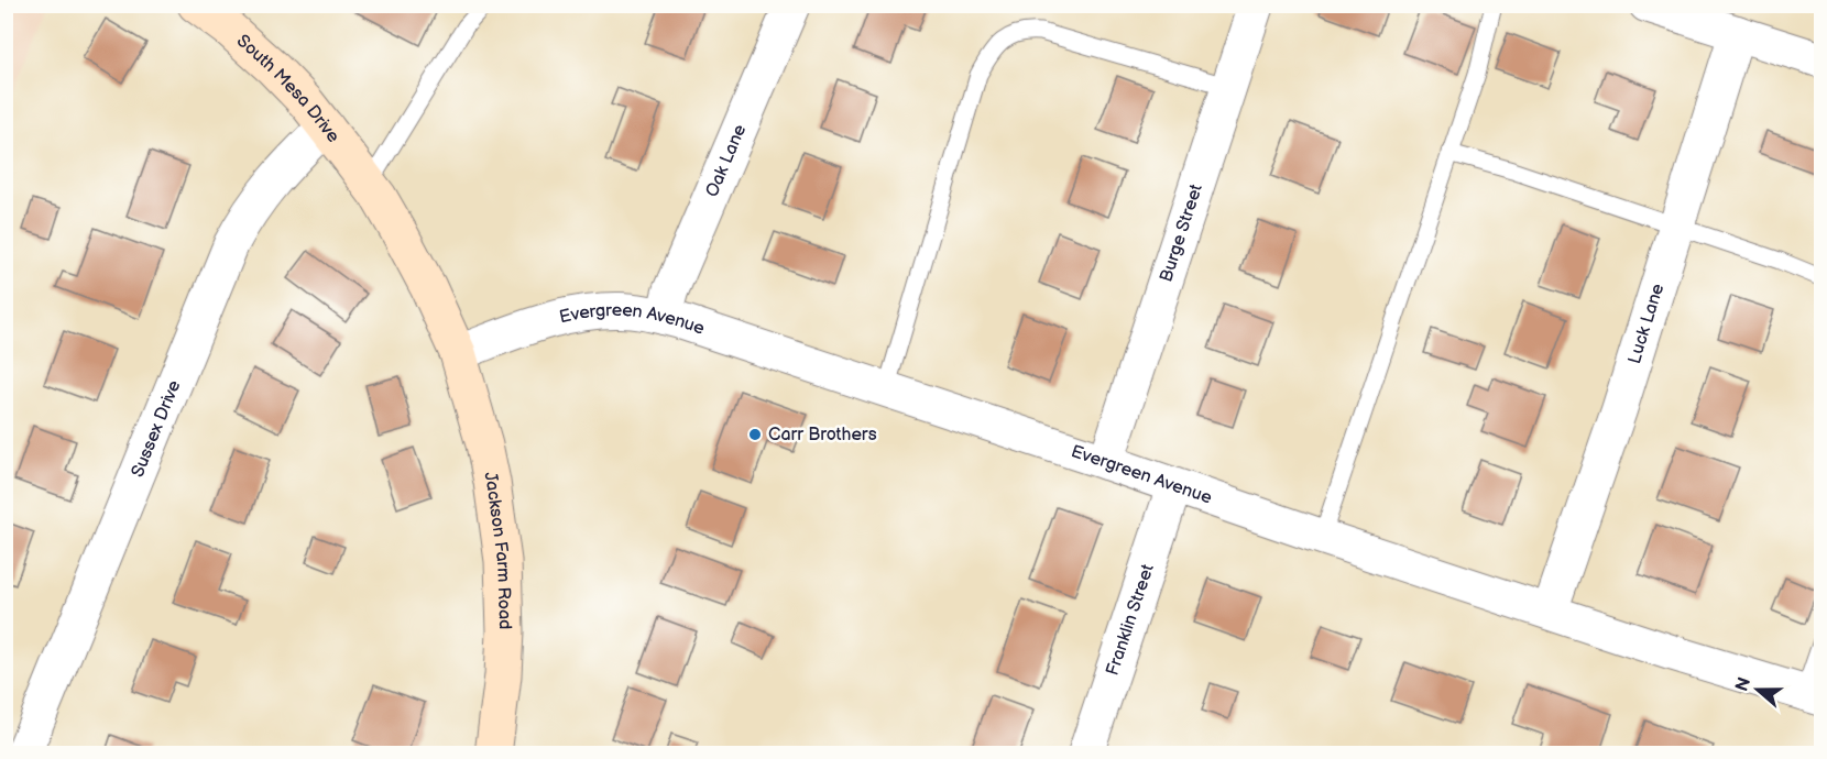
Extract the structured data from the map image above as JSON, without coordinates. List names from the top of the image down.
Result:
{
  "streets": {
    "main road": ["South Mesa Drive", "Jackson Farm Road"],
    "street": [
      "Oak Lane",
      "Burge Street",
      "Luck Lane",
      "Evergreen Avenue",
      "Sussex Drive",
      "Franklin Street"
    ]
  },
  "crossings": [
    ["South Mesa Drive", "Evergreen Avenue"],
    ["South Mesa Drive", "Sussex Drive"],
    ["South Mesa Drive", "Jackson Farm Road"],
    ["Oak Lane", "Evergreen Avenue"],
    ["Burge Street", "Evergreen Avenue"],
    ["Luck Lane", "Evergreen Avenue"],
    ["Evergreen Avenue", "Jackson Farm Road"],
    ["Evergreen Avenue", "Franklin Street"]
  ],
  "places": ["Carr Brothers"],
  "north": "left"
}
